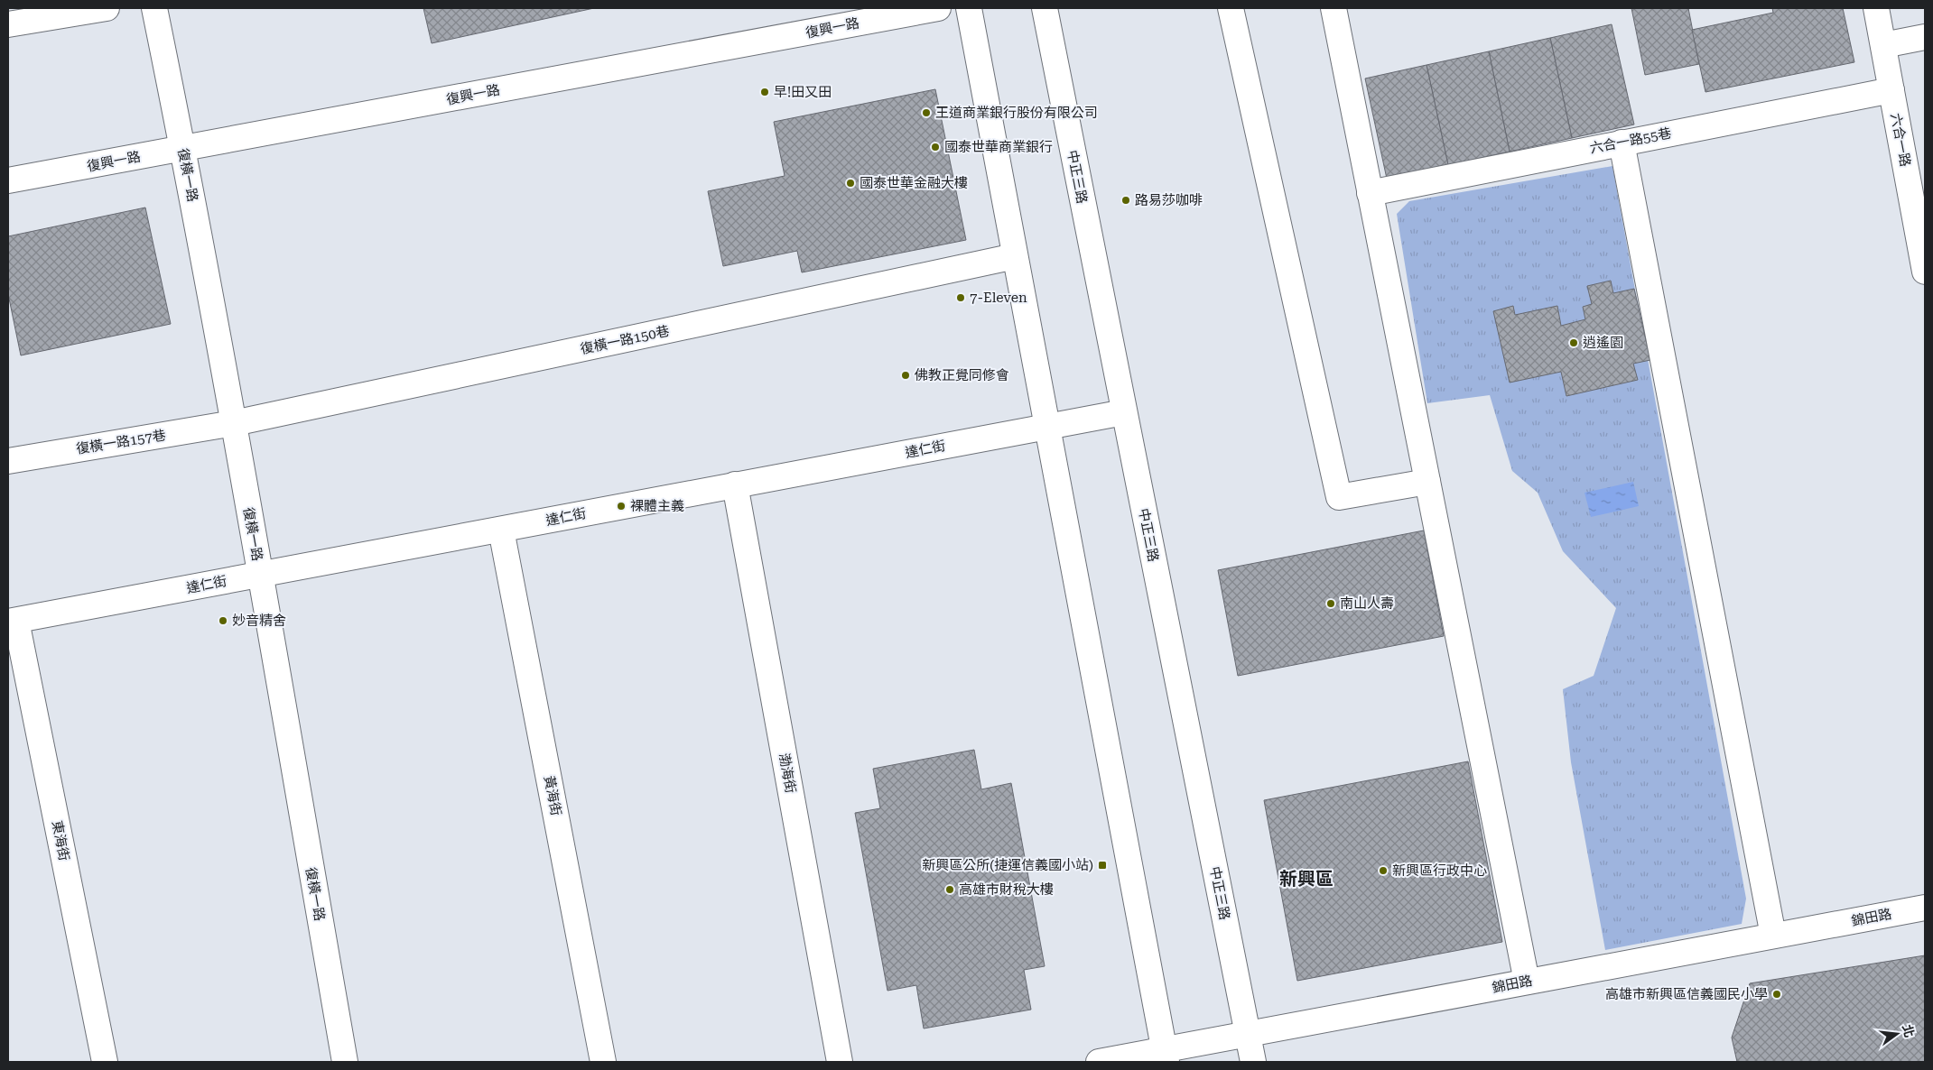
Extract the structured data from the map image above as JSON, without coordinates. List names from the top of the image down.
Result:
{
  "streets": {
    "street": [
      "復興一路",
      "六合一路",
      "六合一路55巷",
      "復橫一路",
      "中正三路",
      "復橫一路150巷",
      "復橫一路157巷",
      "達仁街",
      "渤海街",
      "黃海街",
      "東海街",
      "錦田路"
    ]
  },
  "crossings": [
    ["復興一路", "復橫一路"],
    ["六合一路", "六合一路55巷"],
    ["復橫一路", "復橫一路150巷"],
    ["復橫一路", "復橫一路157巷"],
    ["復橫一路", "達仁街"],
    ["中正三路", "達仁街"],
    ["中正三路", "錦田路"],
    ["復橫一路150巷", "復橫一路157巷"],
    ["達仁街", "渤海街"],
    ["達仁街", "黃海街"],
    ["達仁街", "東海街"]
  ],
  "districts": ["新興區"],
  "places": {
    "other": [
      "早!田又田",
      "王道商業銀行股份有限公司",
      "國泰世華商業銀行",
      "國泰世華金融大樓",
      "路易莎咖啡",
      "7-Eleven",
      "逍遙園",
      "佛教正覺同修會",
      "裸體主義",
      "南山人壽",
      "妙音精舍",
      "新興區行政中心",
      "高雄市財稅大樓",
      "高雄市新興區信義國民小學"
    ],
    "transit": ["新興區公所(捷運信義國小站)"]
  },
  "north": "right"
}
